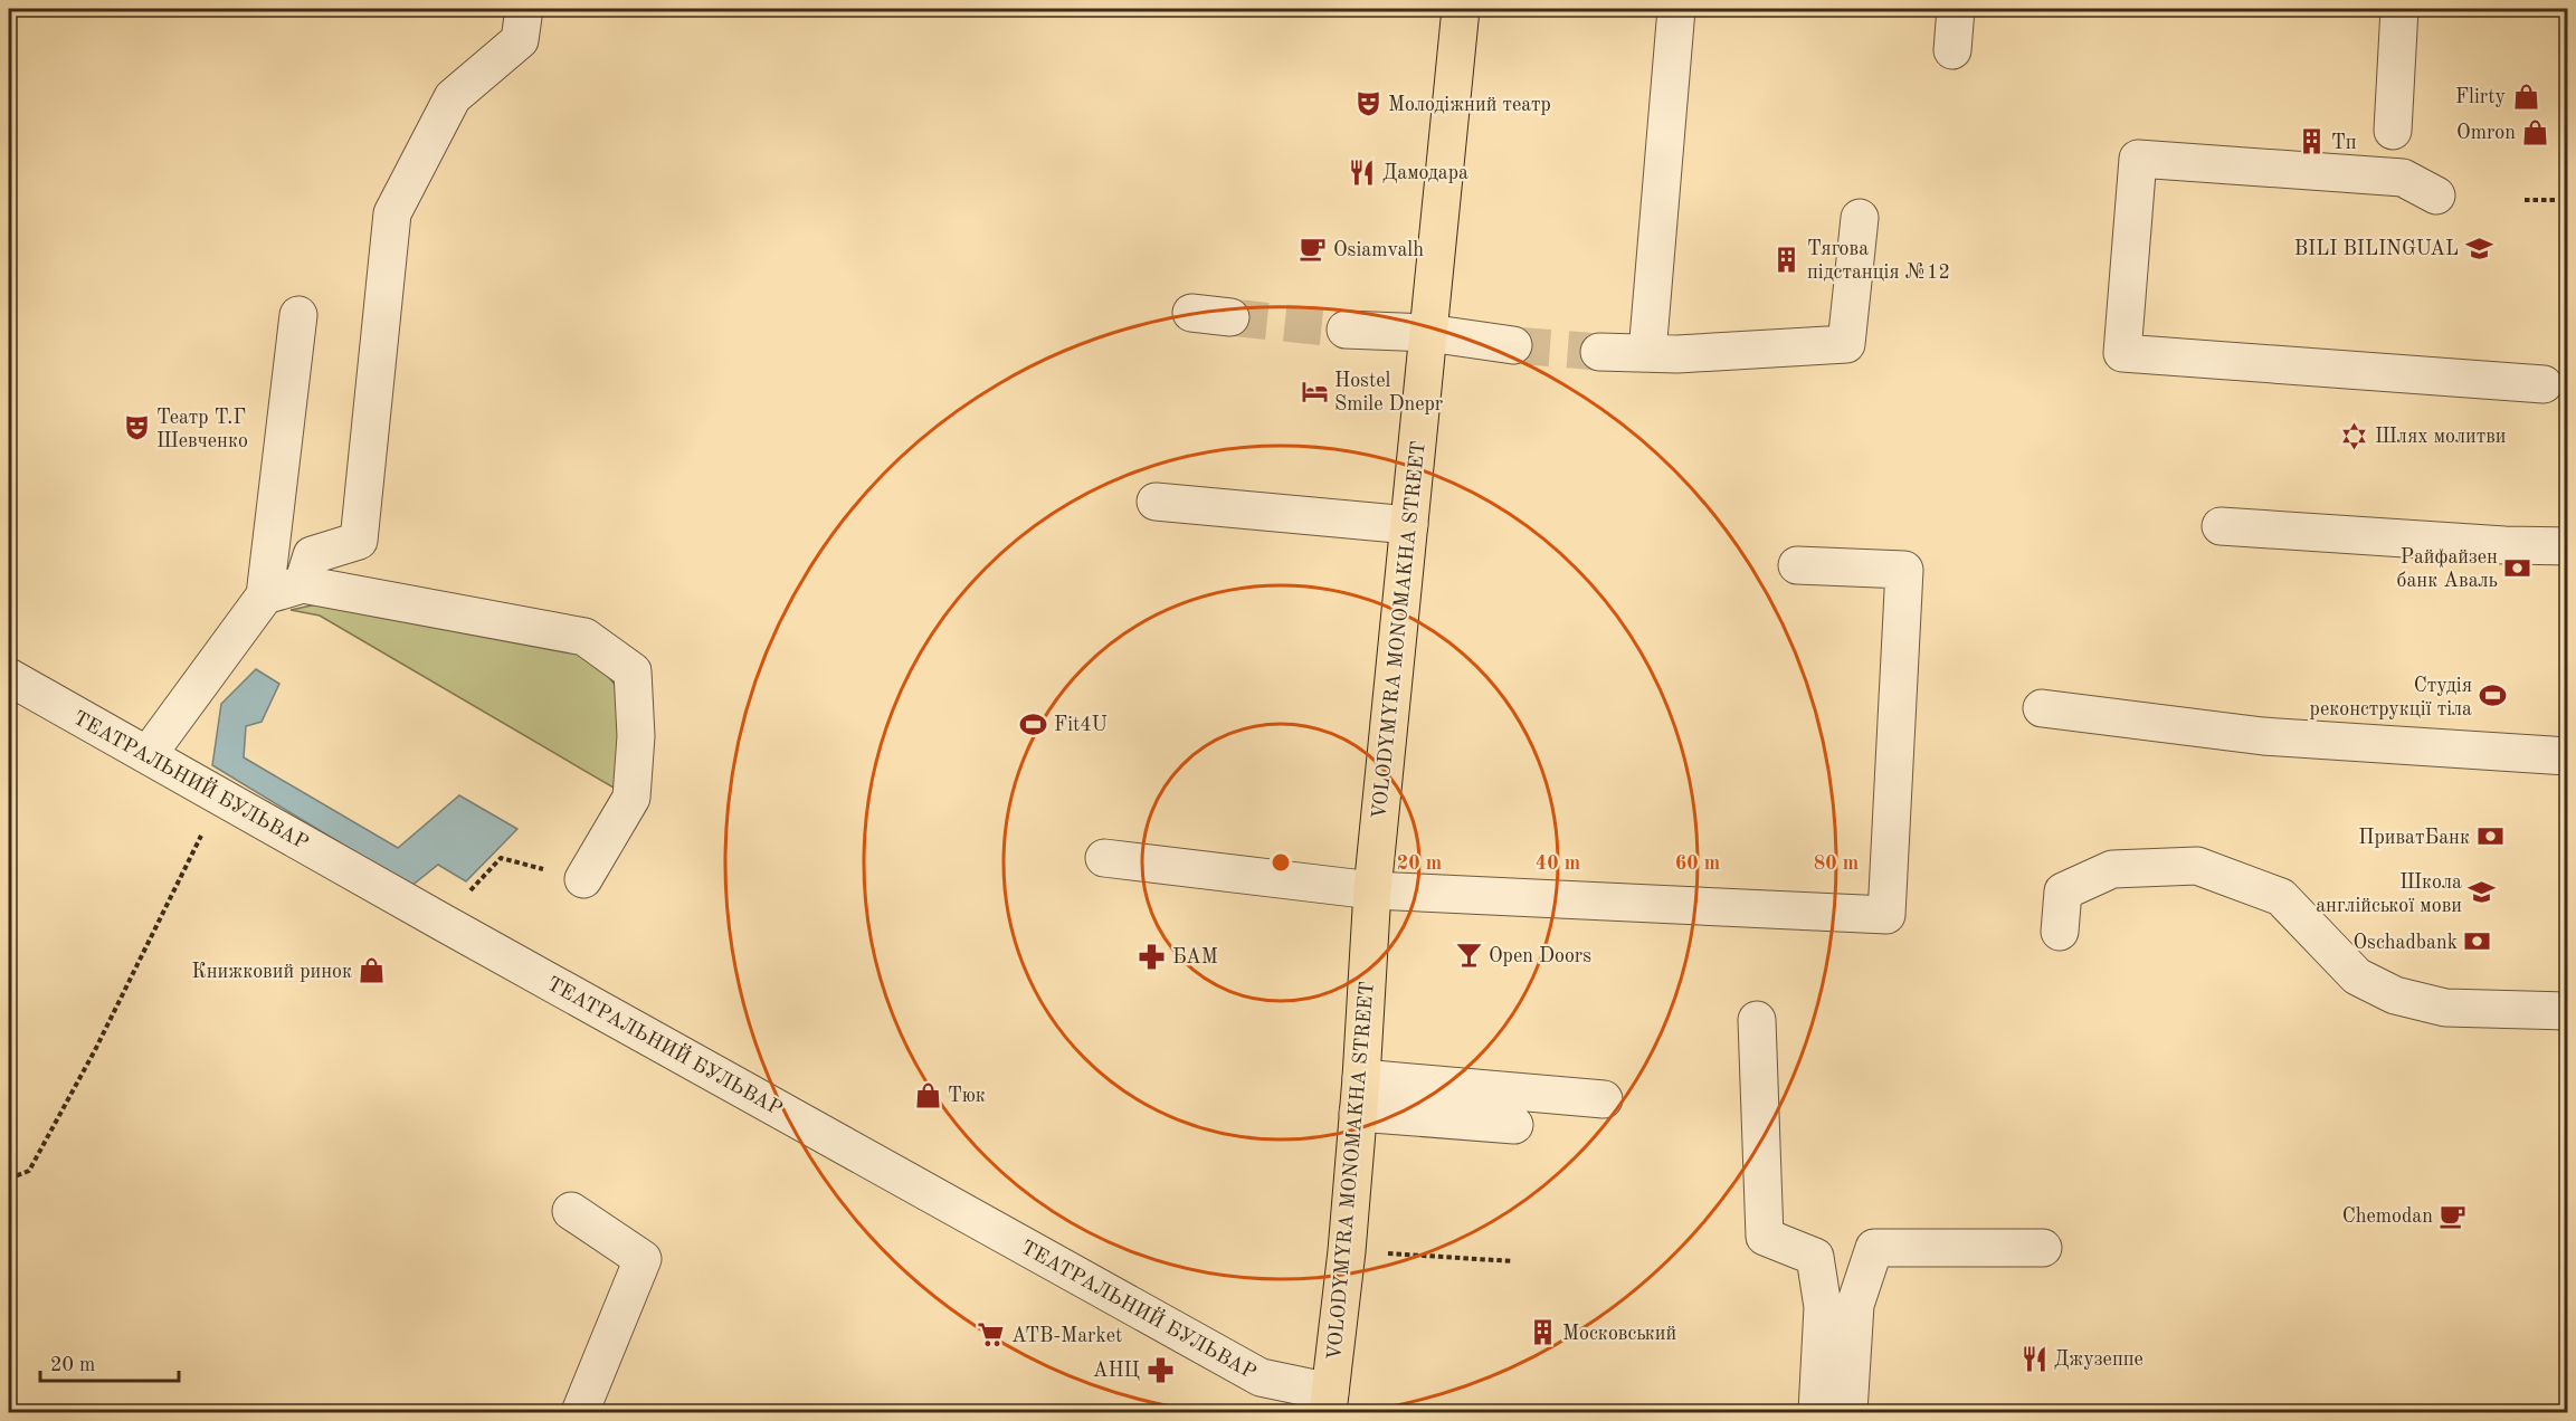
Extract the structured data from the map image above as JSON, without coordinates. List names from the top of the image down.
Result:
{
  "streets": {
    "main road": ["VOLODYMYRA MONOMAKHA STREET"],
    "street": ["ТЕАТРАЛЬНИЙ БУЛЬВАР"]
  },
  "crossings": [
    ["VOLODYMYRA MONOMAKHA STREET", "ТЕАТРАЛЬНИЙ БУЛЬВАР"]
  ],
  "places": {
    "shop": [
      "Flirty",
      "Omron",
      "Книжковий ринок",
      "Тюк"
    ],
    "theatre": ["Молодіжний театр", "Театр Т.Г Шевченко"],
    "building": ["Тп", "Тягова пiдстанцiя №12", "Московський"],
    "restaurant": ["Дамодара", "Джузеппе"],
    "school or university": ["BILI BILINGUAL", "Школа англійської мови"],
    "cafe": ["Osiamvalh", "Chemodan"],
    "hotel": ["Hostel Smile Dnepr"],
    "synagogue": ["Шлях молитви"],
    "bank": ["Райфайзен банк Аваль", "ПриватБанк", "Oschadbank"],
    "sports": ["Студія реконструкції тіла", "Fit4U"],
    "bar": ["Open Doors"],
    "pharmacy": ["БАМ", "АНЦ"],
    "supermarket": ["ATB-Market"]
  },
  "scale_bar": "20 m",
  "rings": [
    "20 m",
    "40 m",
    "60 m",
    "80 m"
  ]
}
